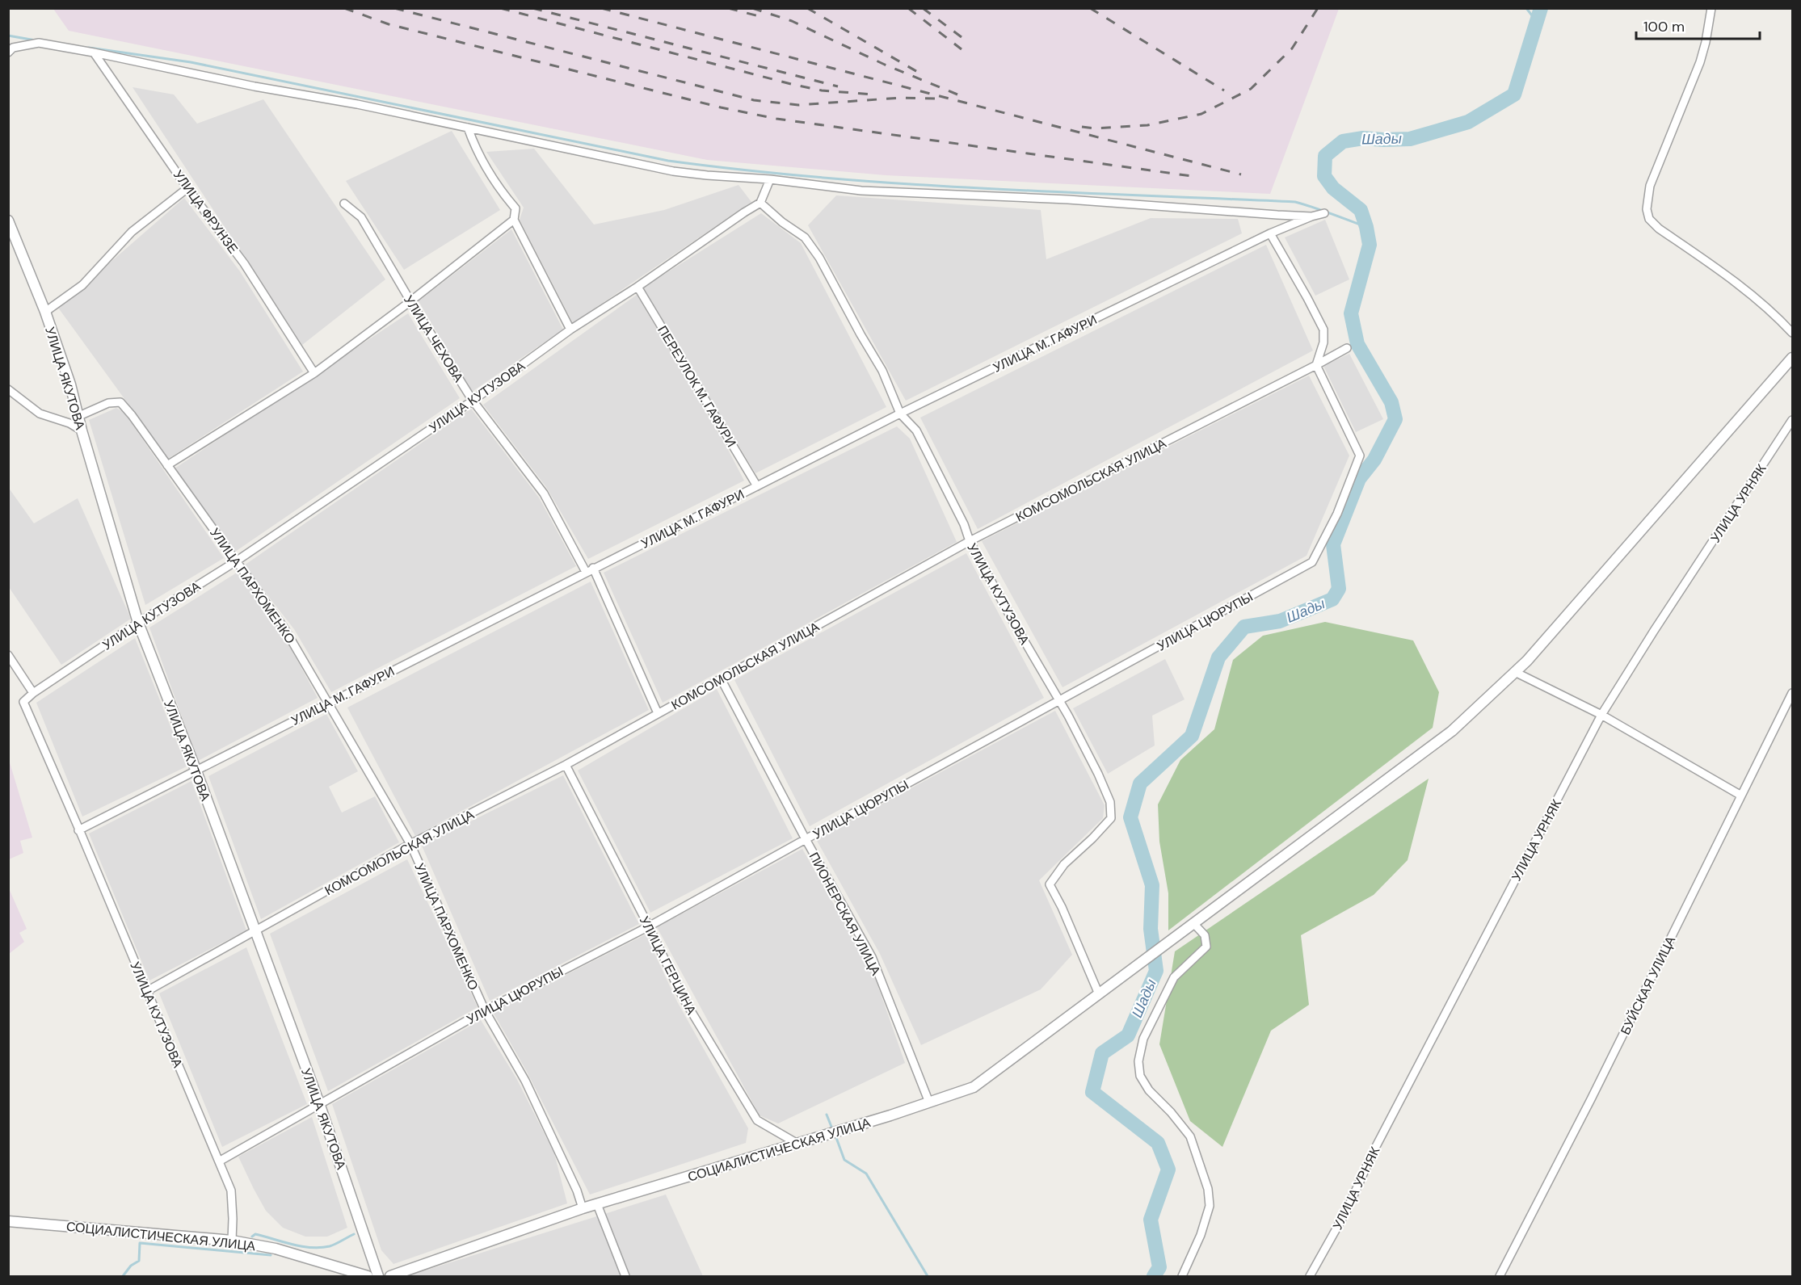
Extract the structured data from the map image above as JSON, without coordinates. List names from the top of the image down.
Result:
{
  "streets": {
    "street": [
      "УЛИЦА ФРУНЗЕ",
      "УЛИЦА ЧЕХОВА",
      "УЛИЦА М. ГАФУРИ",
      "УЛИЦА ЯКУТОВА",
      "ПЕРЕУЛОК М. ГАФУРИ",
      "УЛИЦА КУТУЗОВА",
      "КОМСОМОЛЬСКАЯ УЛИЦА",
      "УЛИЦА УРНЯК",
      "УЛИЦА ПАРХОМЕНКО",
      "УЛИЦА ЦЮРУПЫ",
      "ПИОНЕРСКАЯ УЛИЦА",
      "УЛИЦА ГЕРЦИНА",
      "БУЙСКАЯ УЛИЦА",
      "СОЦИАЛИСТИЧЕСКАЯ УЛИЦА"
    ]
  },
  "crossings": [
    ["УЛИЦА ЧЕХОВА", "УЛИЦА М. ГАФУРИ"],
    ["УЛИЦА ЧЕХОВА", "УЛИЦА КУТУЗОВА"],
    ["УЛИЦА ЧЕХОВА", "КОМСОМОЛЬСКАЯ УЛИЦА"],
    ["УЛИЦА М. ГАФУРИ", "УЛИЦА ЯКУТОВА"],
    ["УЛИЦА М. ГАФУРИ", "ПЕРЕУЛОК М. ГАФУРИ"],
    ["УЛИЦА М. ГАФУРИ", "УЛИЦА КУТУЗОВА"],
    ["УЛИЦА М. ГАФУРИ", "УЛИЦА ПАРХОМЕНКО"],
    ["УЛИЦА ЯКУТОВА", "УЛИЦА КУТУЗОВА"],
    ["УЛИЦА ЯКУТОВА", "КОМСОМОЛЬСКАЯ УЛИЦА"],
    ["УЛИЦА ЯКУТОВА", "УЛИЦА ПАРХОМЕНКО"],
    ["УЛИЦА ЯКУТОВА", "УЛИЦА ЦЮРУПЫ"],
    ["ПЕРЕУЛОК М. ГАФУРИ", "УЛИЦА КУТУЗОВА"],
    ["УЛИЦА КУТУЗОВА", "КОМСОМОЛЬСКАЯ УЛИЦА"],
    ["УЛИЦА КУТУЗОВА", "УЛИЦА ПАРХОМЕНКО"],
    ["УЛИЦА КУТУЗОВА", "УЛИЦА ЦЮРУПЫ"],
    ["УЛИЦА КУТУЗОВА", "СОЦИАЛИСТИЧЕСКАЯ УЛИЦА"],
    ["КОМСОМОЛЬСКАЯ УЛИЦА", "УЛИЦА ПАРХОМЕНКО"],
    ["КОМСОМОЛЬСКАЯ УЛИЦА", "УЛИЦА ЦЮРУПЫ"],
    ["КОМСОМОЛЬСКАЯ УЛИЦА", "ПИОНЕРСКАЯ УЛИЦА"],
    ["КОМСОМОЛЬСКАЯ УЛИЦА", "УЛИЦА ГЕРЦИНА"],
    ["УЛИЦА ПАРХОМЕНКО", "УЛИЦА ЦЮРУПЫ"],
    ["УЛИЦА ПАРХОМЕНКО", "СОЦИАЛИСТИЧЕСКАЯ УЛИЦА"],
    ["УЛИЦА ЦЮРУПЫ", "ПИОНЕРСКАЯ УЛИЦА"],
    ["УЛИЦА ЦЮРУПЫ", "УЛИЦА ГЕРЦИНА"],
    ["ПИОНЕРСКАЯ УЛИЦА", "СОЦИАЛИСТИЧЕСКАЯ УЛИЦА"],
    ["УЛИЦА ГЕРЦИНА", "СОЦИАЛИСТИЧЕСКАЯ УЛИЦА"]
  ],
  "water": ["Шады"],
  "scale_bar": "100 m"
}
